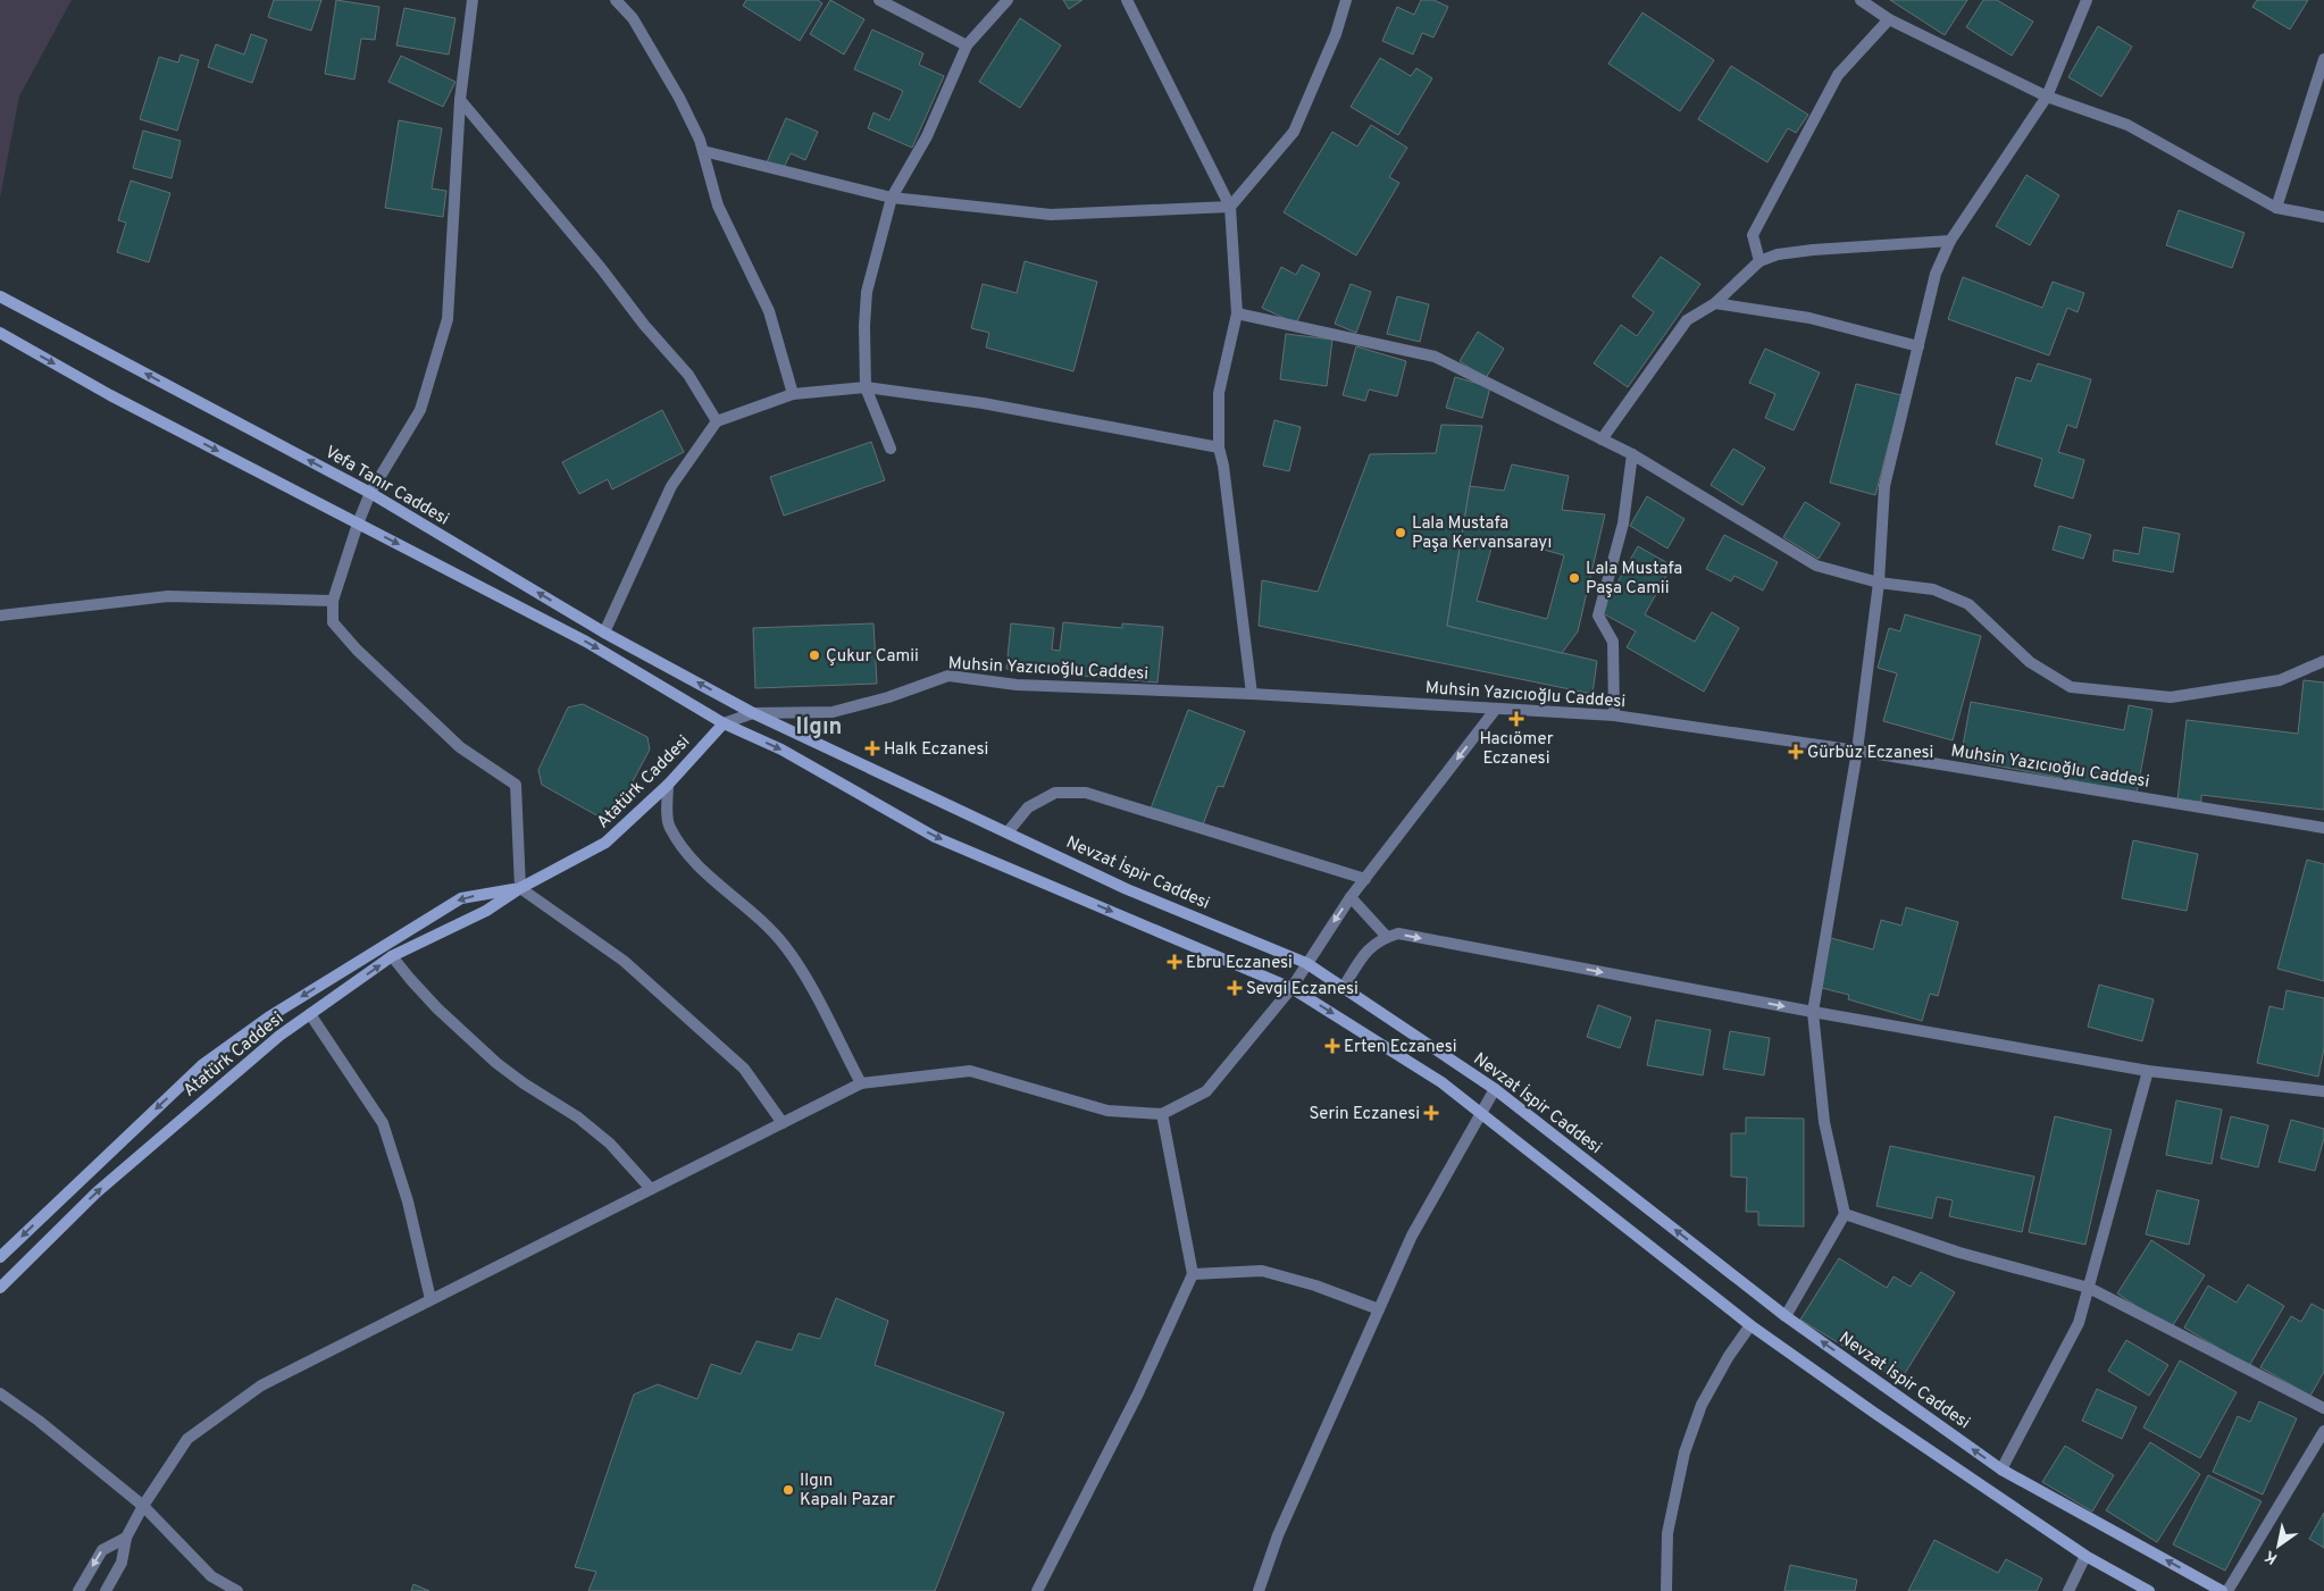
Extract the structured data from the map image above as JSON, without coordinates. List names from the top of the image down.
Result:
{
  "streets": {
    "main road": ["Vefa Tanır Caddesi", "Atatürk Caddesi", "Nevzat İspir Caddesi"],
    "street": ["Muhsin Yazıcıoğlu Caddesi"]
  },
  "crossings": [
    ["Vefa Tanır Caddesi", "Muhsin Yazıcıoğlu Caddesi"],
    ["Vefa Tanır Caddesi", "Nevzat İspir Caddesi"],
    ["Muhsin Yazıcıoğlu Caddesi", "Atatürk Caddesi"],
    ["Muhsin Yazıcıoğlu Caddesi", "Nevzat İspir Caddesi"]
  ],
  "districts": ["Ilgın"],
  "places": {
    "other": [
      "Lala Mustafa Paşa Kervansarayı",
      "Lala Mustafa Paşa Camii",
      "Çukur Camii",
      "Ilgın Kapalı Pazar"
    ],
    "health": [
      "Hacıömer Eczanesi",
      "Halk Eczanesi",
      "Gürbüz Eczanesi",
      "Ebru Eczanesi",
      "Sevgi Eczanesi",
      "Erten Eczanesi",
      "Serin Eczanesi"
    ]
  },
  "north": "bottom left"
}
